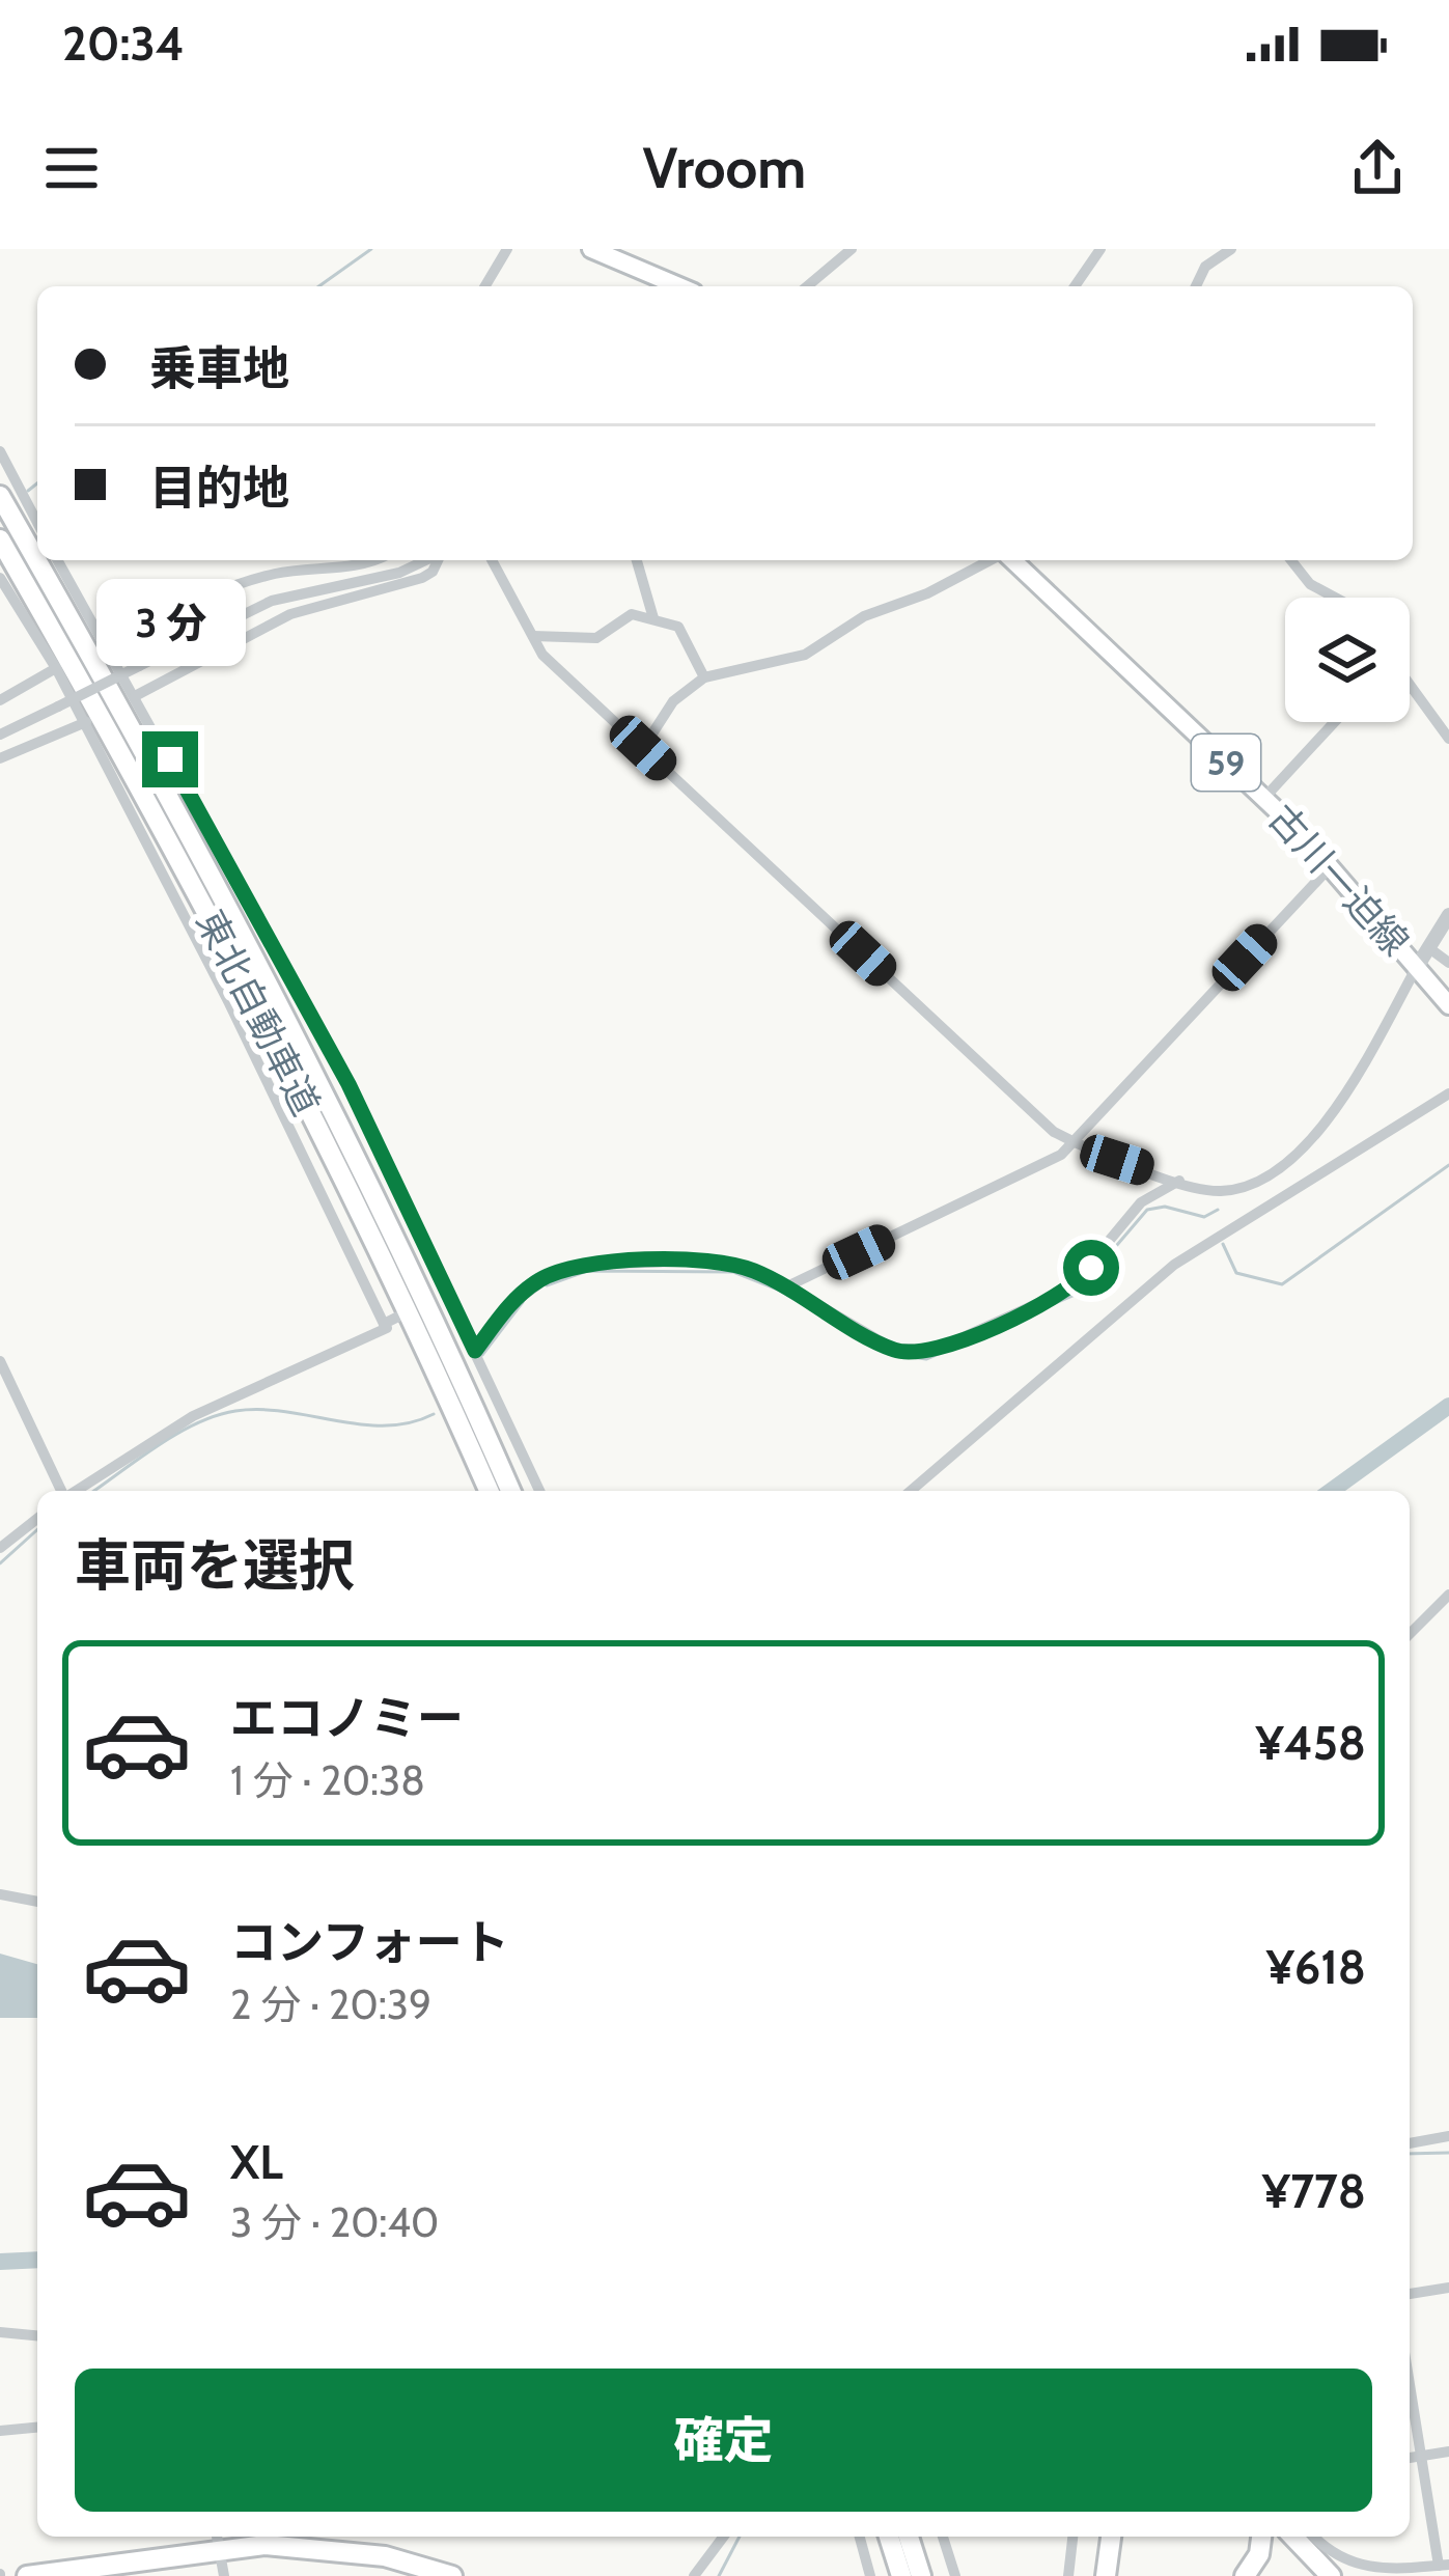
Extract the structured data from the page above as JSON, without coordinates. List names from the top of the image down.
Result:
{
  "streets": {
    "highway": ["東北自動車道"],
    "main road": ["59", "古川一迫線"]
  },
  "page": {
    "status": "20:34",
    "header": "Vroom",
    "banner": ["乗車地", "目的地"],
    "bubble": "3 分",
    "heading": "車両を選択",
    "list": [
      {
        "name": "エコノミー",
        "note": "1 分 · 20:38",
        "value": "¥458"
      },
      {
        "name": "コンフォート",
        "note": "2 分 · 20:39",
        "value": "¥618"
      },
      {
        "name": "XL",
        "note": "3 分 · 20:40",
        "value": "¥778"
      }
    ],
    "buttons": "確定"
  }
}
